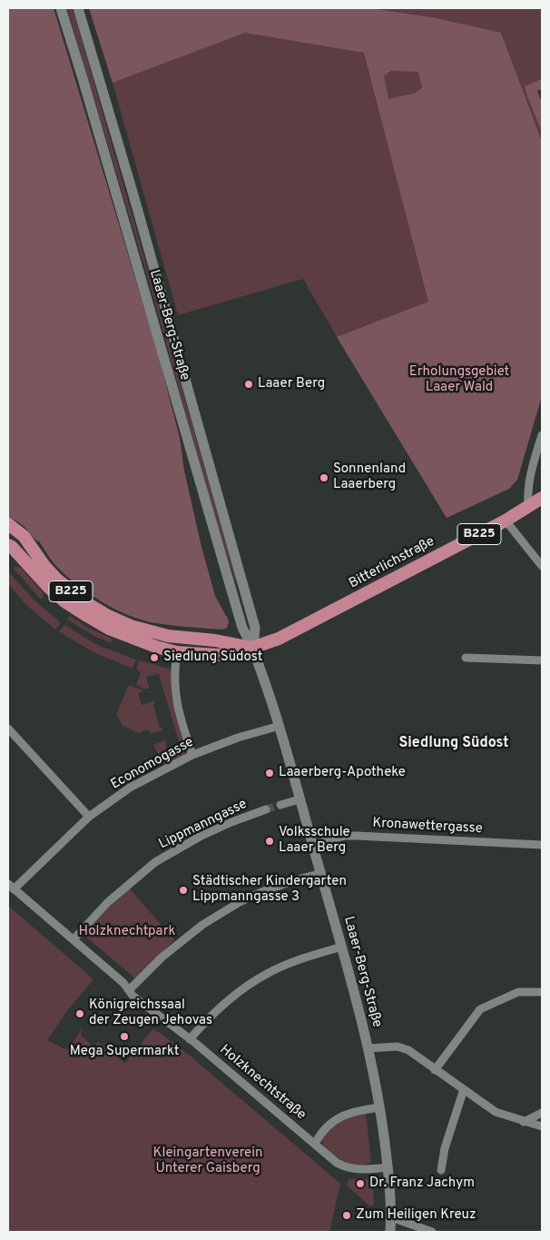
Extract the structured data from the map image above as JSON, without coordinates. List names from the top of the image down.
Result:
{
  "streets": {
    "main road": ["Laaer-Berg-Straße", "B225", "Bitterlichstraße"],
    "street": [
      "Economogasse",
      "Lippmanngasse",
      "Kronawettergasse",
      "Holzknechtstraße"
    ]
  },
  "crossings": [
    ["Laaer-Berg-Straße", "B225"],
    ["Laaer-Berg-Straße", "Bitterlichstraße"],
    ["Laaer-Berg-Straße", "Economogasse"],
    ["Laaer-Berg-Straße", "Kronawettergasse"],
    ["Laaer-Berg-Straße", "Holzknechtstraße"],
    ["B225", "Bitterlichstraße"],
    ["Economogasse", "Holzknechtstraße"],
    ["Lippmanngasse", "Holzknechtstraße"]
  ],
  "districts": ["Siedlung Südost"],
  "parks": ["Erholungsgebiet Laaer Wald", "Holzknechtpark", "Kleingartenverein Unterer Gaisberg"],
  "places": [
    "Laaer Berg",
    "Sonnenland Laaerberg",
    "Siedlung Südost",
    "Laaerberg-Apotheke",
    "Volksschule Laaer Berg",
    "Städtischer Kindergarten Lippmanngasse 3",
    "Königreichssaal der Zeugen Jehovas",
    "Mega Supermarkt",
    "Dr. Franz Jachym",
    "Zum Heiligen Kreuz"
  ]
}
